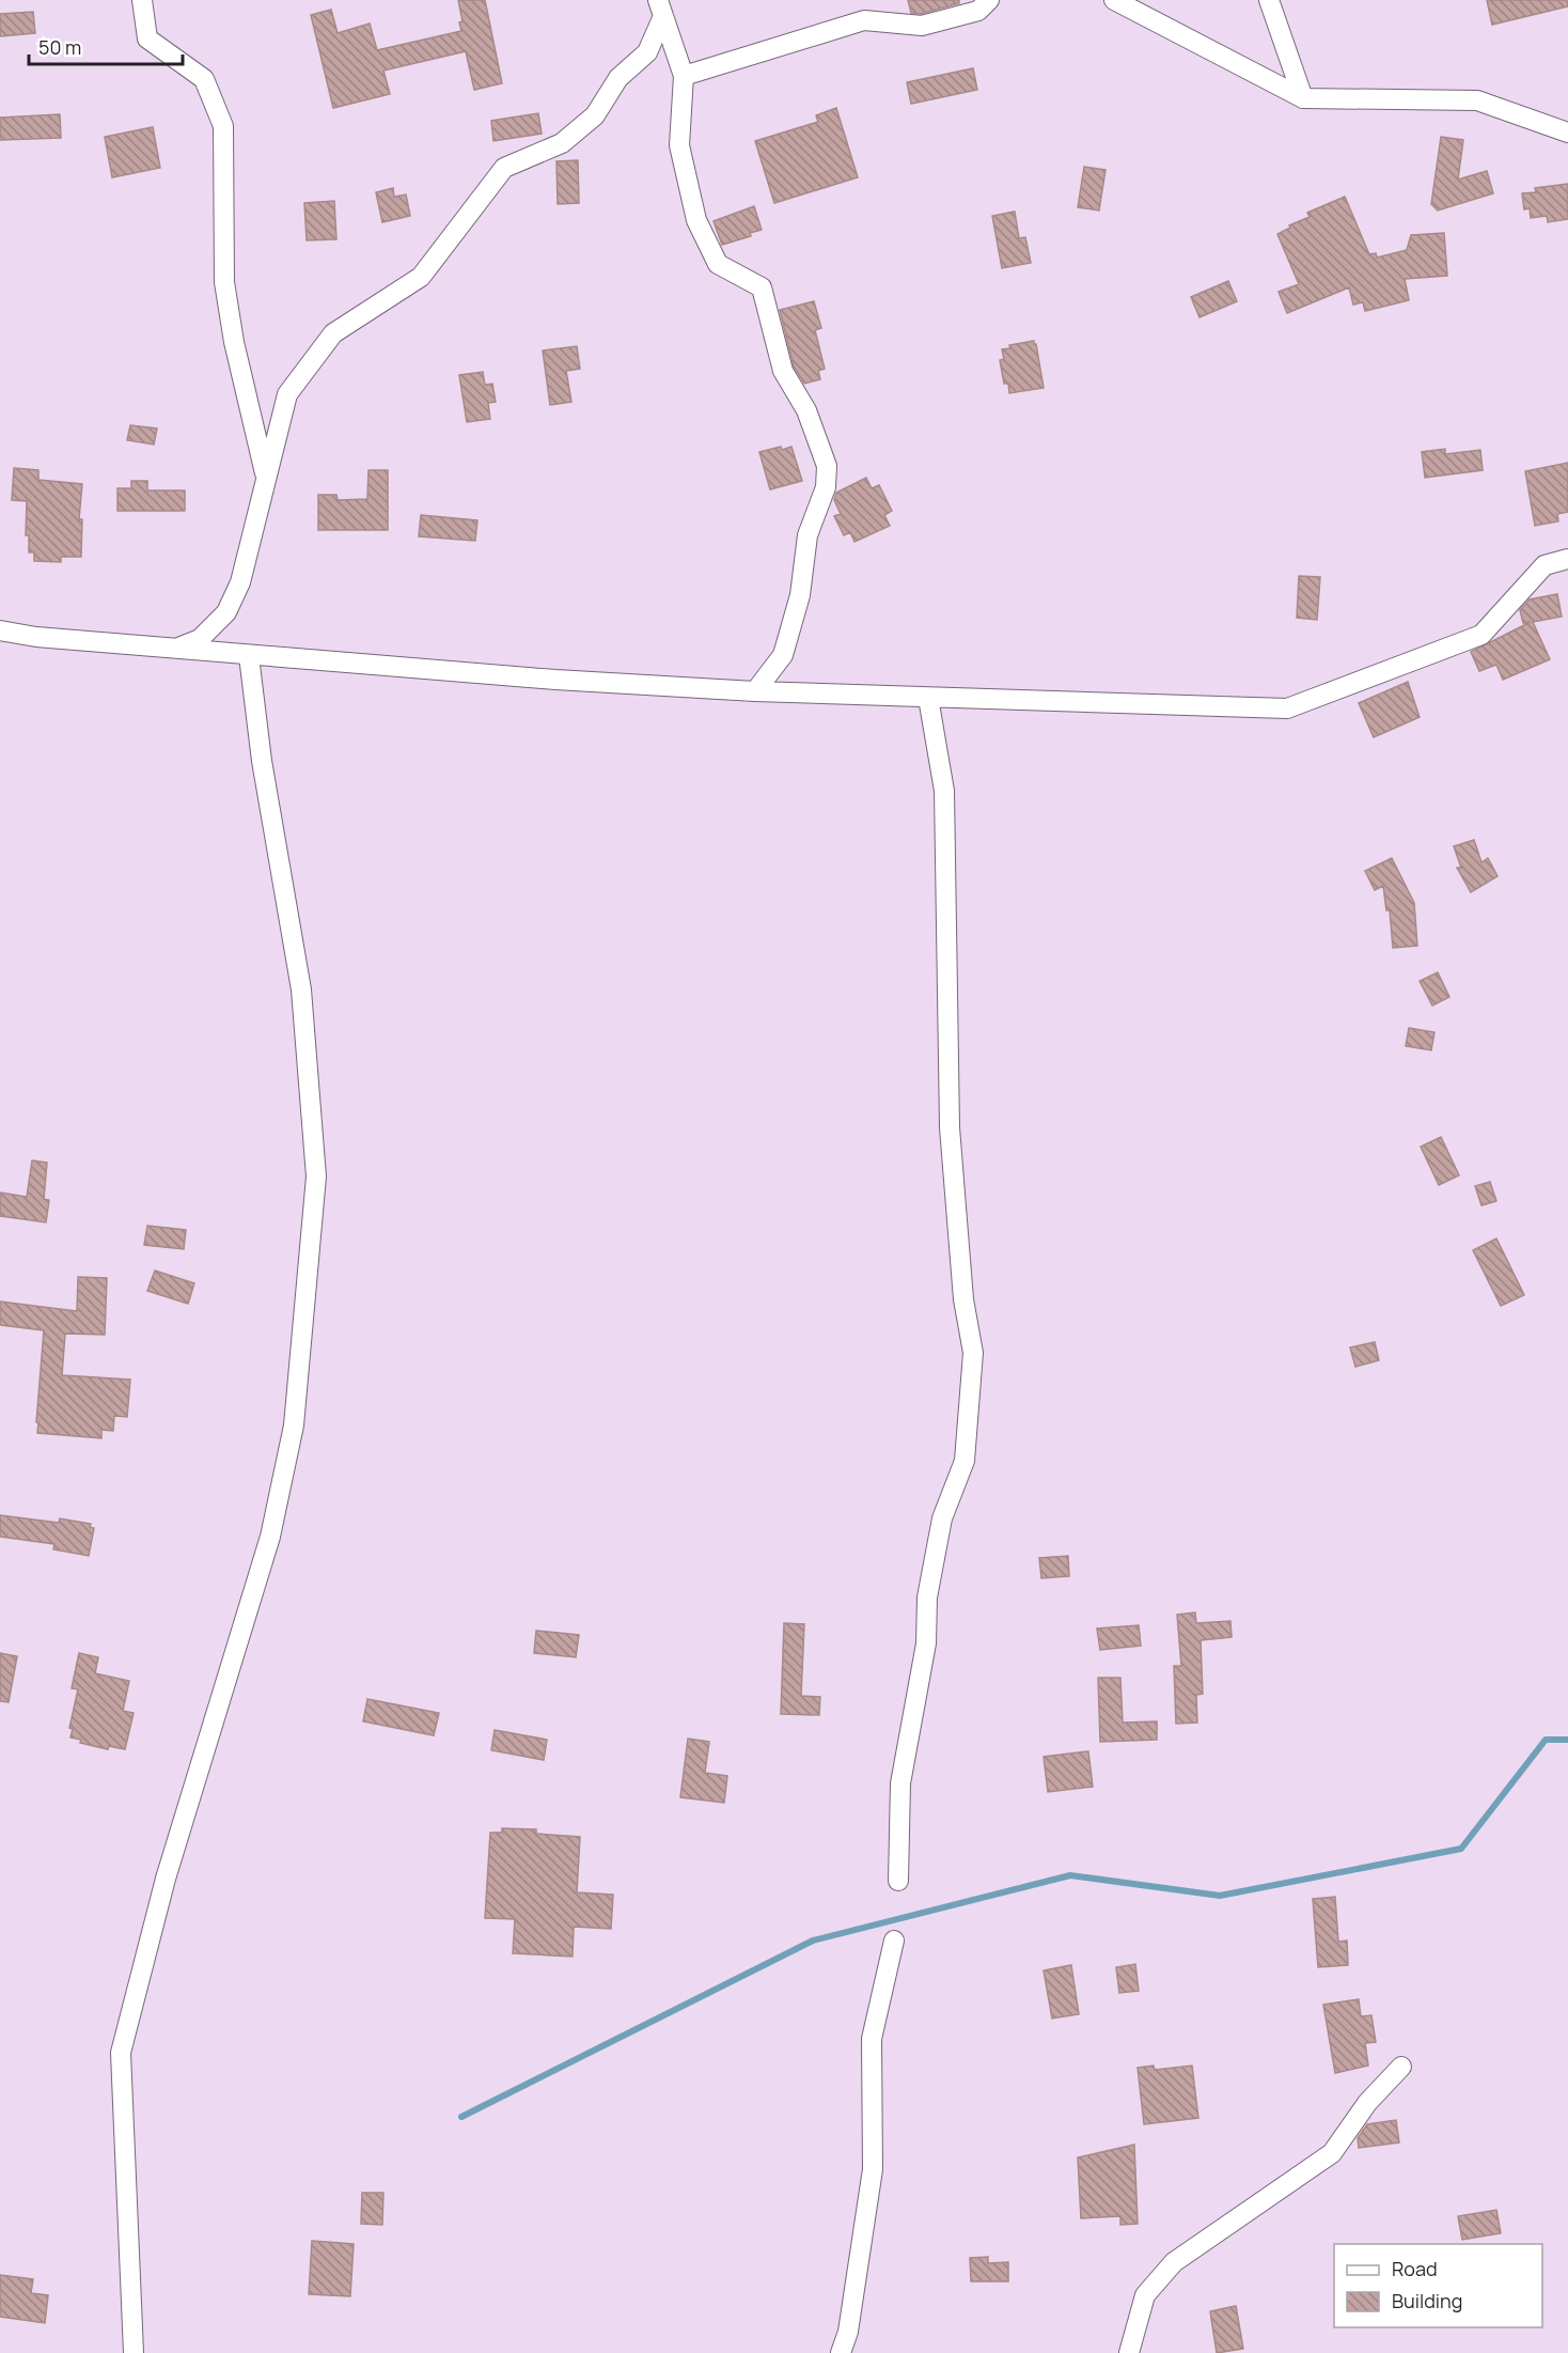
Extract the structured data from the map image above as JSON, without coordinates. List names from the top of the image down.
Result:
{
  "legend": ["Road", "Building"],
  "scale_bar": "50 m"
}
